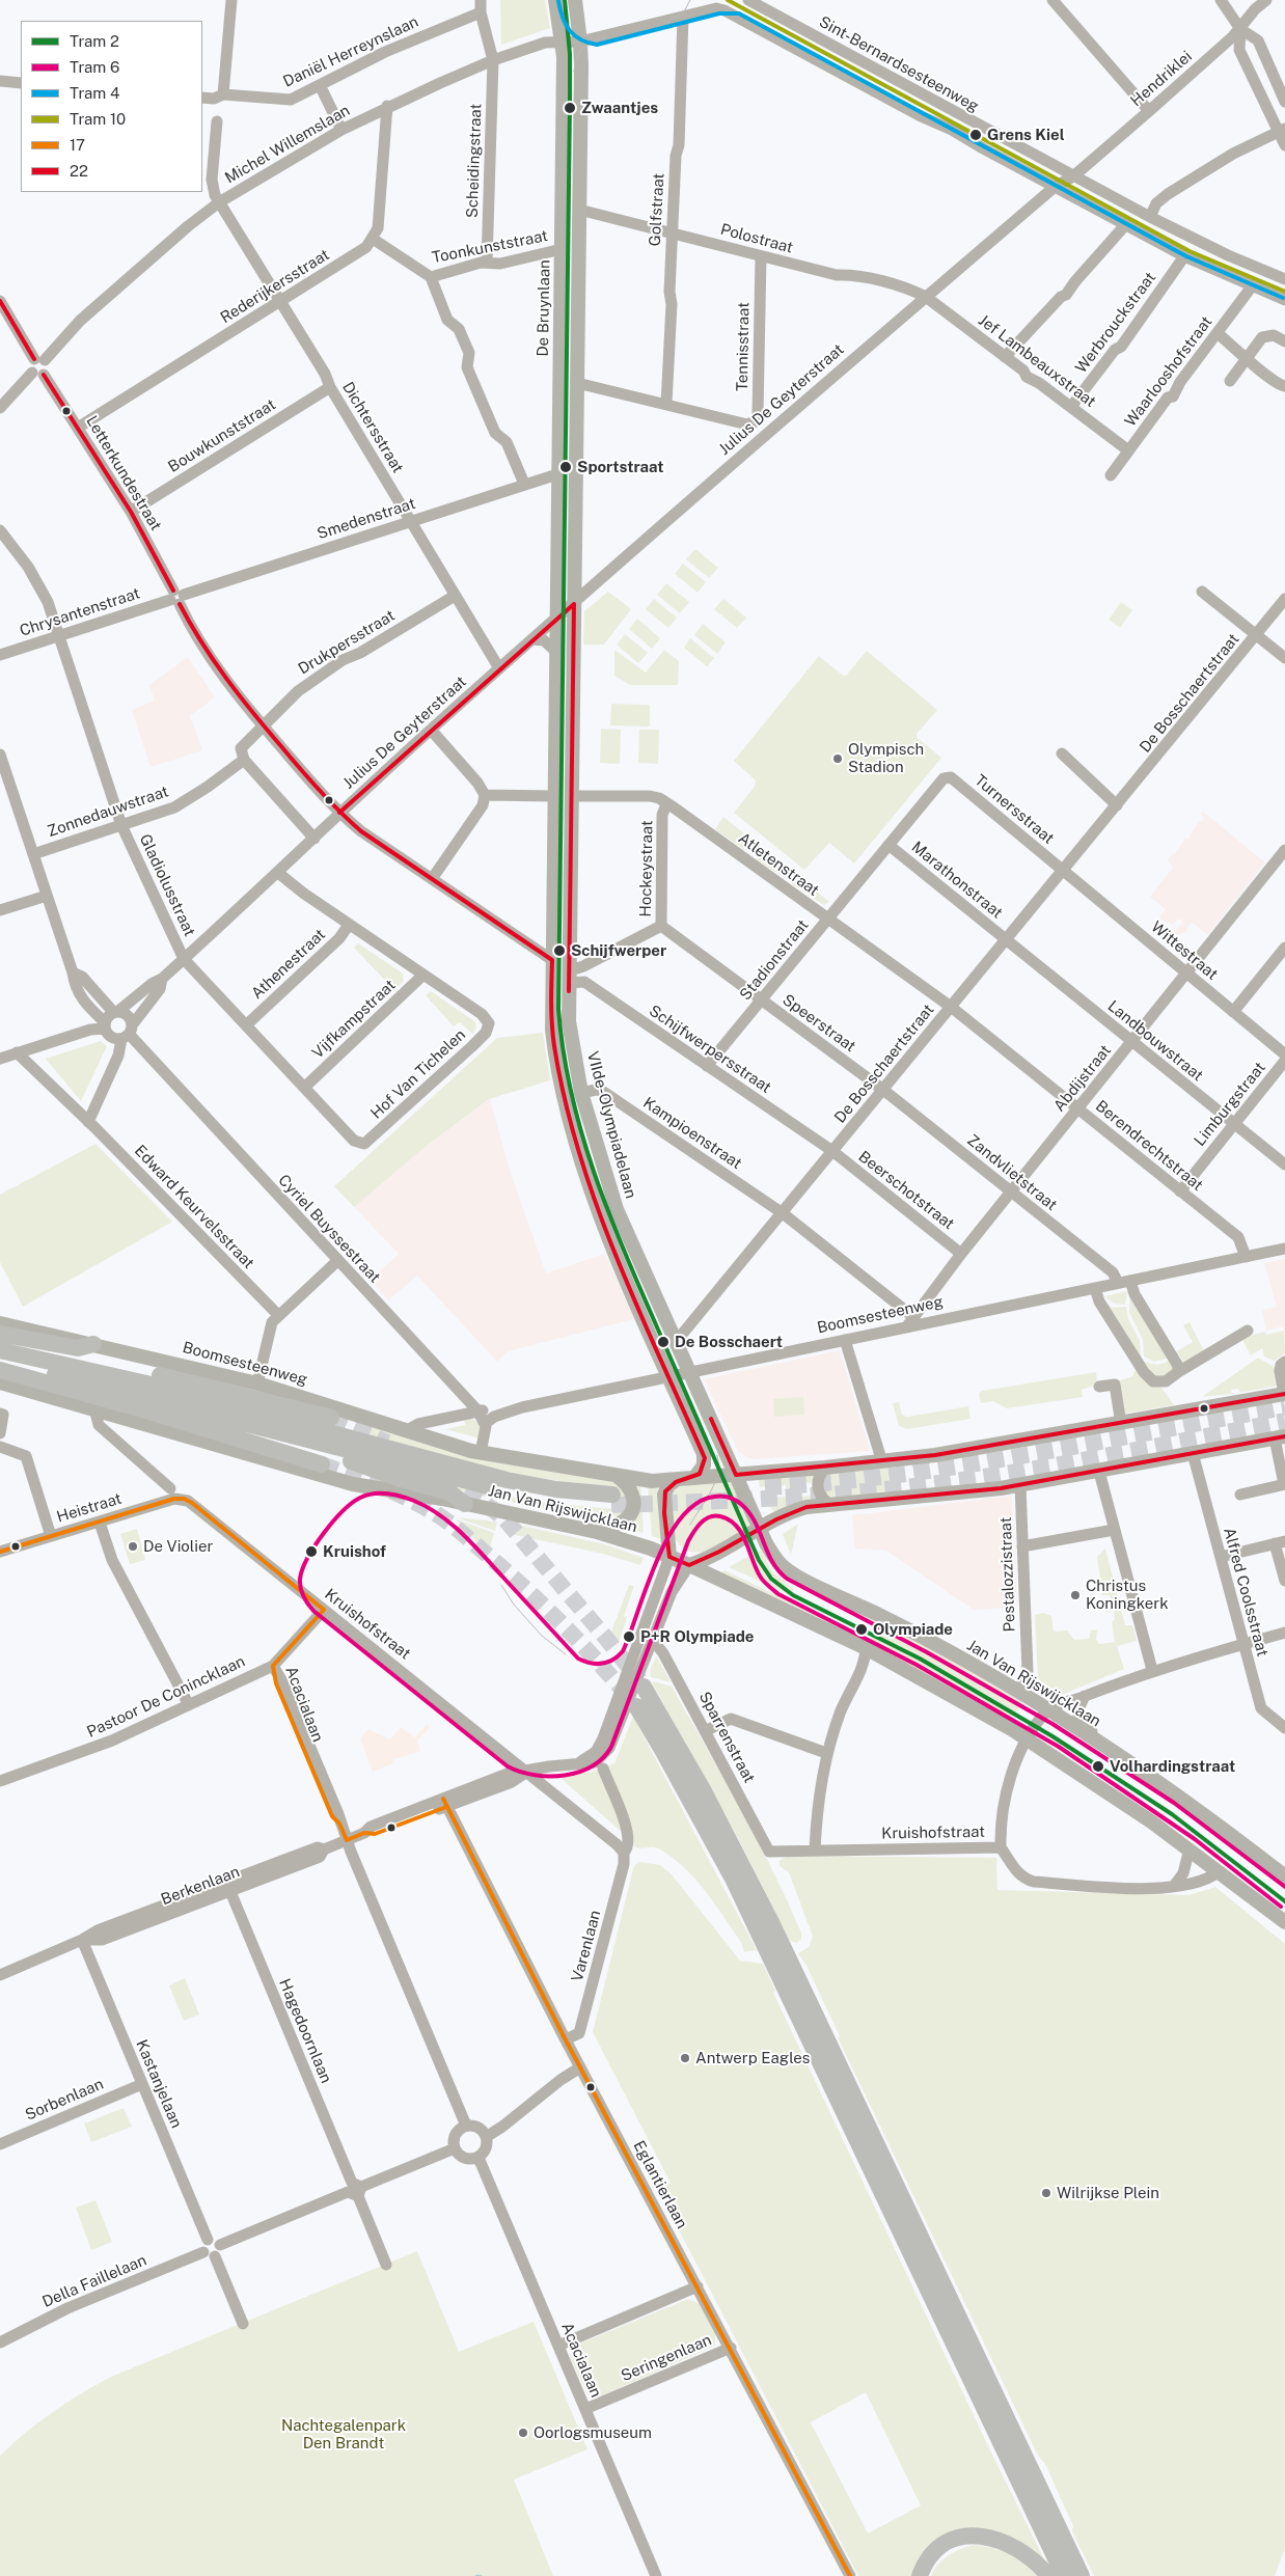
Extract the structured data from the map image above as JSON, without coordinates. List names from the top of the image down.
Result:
{
  "streets": {
    "main road": [
      "De Bruynlaan",
      "VIIde-Olympiadelaan",
      "Boomsesteenweg",
      "Jan Van Rijswijcklaan"
    ],
    "street": [
      "Daniël Herreynslaan",
      "Sint-Bernardsesteenweg",
      "Hendriklei",
      "Michel Willemslaan",
      "Scheidingstraat",
      "Golfstraat",
      "Polostraat",
      "Toonkunststraat",
      "Rederijkersstraat",
      "Werbrouckstraat",
      "Tennisstraat",
      "Jef Lambeauxstraat",
      "Waarlooshofstraat",
      "Julius De Geyterstraat",
      "Dichtersstraat",
      "Bouwkunststraat",
      "Letterkundestraat",
      "Smedenstraat",
      "Chrysantenstraat",
      "Drukpersstraat",
      "De Bosschaertstraat",
      "Turnersstraat",
      "Zonnedauwstraat",
      "Atletenstraat",
      "Hockeystraat",
      "Marathonstraat",
      "Gladiolusstraat",
      "Wittestraat",
      "Stadionstraat",
      "Athenestraat",
      "Vijfkampstraat",
      "Speerstraat",
      "Landbouwstraat",
      "Schijfwerpersstraat",
      "Hof Van Tichelen",
      "Abdijstraat",
      "Limburgstraat",
      "Kampioenstraat",
      "Berendrechtstraat",
      "Zandvlietstraat",
      "Beerschotstraat",
      "Edward Keurvelsstraat",
      "Cyriel Buyssestraat",
      "Heistraat",
      "Pestalozzistraat",
      "Alfred Coolsstraat",
      "Kruishofstraat",
      "Pastoor De Conincklaan",
      "Acacialaan",
      "Sparrenstraat",
      "Berkenlaan",
      "Varenlaan",
      "Hagedoornlaan",
      "Kastanjelaan",
      "Sorbenlaan",
      "Eglantierlaan",
      "Della Faillelaan",
      "Seringenlaan"
    ]
  },
  "crossings": [
    ["Daniël Herreynslaan", "Scheidingstraat"],
    ["Sint-Bernardsesteenweg", "Hendriklei"],
    ["Sint-Bernardsesteenweg", "Michel Willemslaan"],
    ["Sint-Bernardsesteenweg", "Werbrouckstraat"],
    ["Sint-Bernardsesteenweg", "Waarlooshofstraat"],
    ["Sint-Bernardsesteenweg", "Julius De Geyterstraat"],
    ["Hendriklei", "Julius De Geyterstraat"],
    ["Michel Willemslaan", "Scheidingstraat"],
    ["Michel Willemslaan", "Golfstraat"],
    ["Michel Willemslaan", "De Bruynlaan"],
    ["Michel Willemslaan", "Dichtersstraat"],
    ["Scheidingstraat", "Toonkunststraat"],
    ["Golfstraat", "Polostraat"],
    ["Polostraat", "Tennisstraat"],
    ["Polostraat", "Jef Lambeauxstraat"],
    ["Polostraat", "Julius De Geyterstraat"],
    ["Toonkunststraat", "Rederijkersstraat"],
    ["Toonkunststraat", "De Bruynlaan"],
    ["Rederijkersstraat", "Dichtersstraat"],
    ["Rederijkersstraat", "Letterkundestraat"],
    ["De Bruynlaan", "Julius De Geyterstraat"],
    ["De Bruynlaan", "Smedenstraat"],
    ["Werbrouckstraat", "Jef Lambeauxstraat"],
    ["Jef Lambeauxstraat", "Waarlooshofstraat"],
    ["Jef Lambeauxstraat", "Julius De Geyterstraat"],
    ["Julius De Geyterstraat", "Dichtersstraat"],
    ["Julius De Geyterstraat", "Letterkundestraat"],
    ["Julius De Geyterstraat", "Gladiolusstraat"],
    ["Julius De Geyterstraat", "Hof Van Tichelen"],
    ["Julius De Geyterstraat", "VIIde-Olympiadelaan"],
    ["Julius De Geyterstraat", "Cyriel Buyssestraat"],
    ["Dichtersstraat", "Bouwkunststraat"],
    ["Dichtersstraat", "Smedenstraat"],
    ["Dichtersstraat", "Drukpersstraat"],
    ["Bouwkunststraat", "Letterkundestraat"],
    ["Letterkundestraat", "Smedenstraat"],
    ["Letterkundestraat", "Chrysantenstraat"],
    ["Letterkundestraat", "Drukpersstraat"],
    ["Smedenstraat", "Chrysantenstraat"],
    ["Chrysantenstraat", "Gladiolusstraat"],
    ["De Bosschaertstraat", "Turnersstraat"],
    ["De Bosschaertstraat", "Atletenstraat"],
    ["De Bosschaertstraat", "Marathonstraat"],
    ["De Bosschaertstraat", "Wittestraat"],
    ["De Bosschaertstraat", "Speerstraat"],
    ["De Bosschaertstraat", "Landbouwstraat"],
    ["De Bosschaertstraat", "Schijfwerpersstraat"],
    ["De Bosschaertstraat", "VIIde-Olympiadelaan"],
    ["De Bosschaertstraat", "Kampioenstraat"],
    ["De Bosschaertstraat", "Berendrechtstraat"],
    ["De Bosschaertstraat", "Zandvlietstraat"],
    ["De Bosschaertstraat", "Beerschotstraat"],
    ["Turnersstraat", "Wittestraat"],
    ["Turnersstraat", "Stadionstraat"],
    ["Zonnedauwstraat", "Gladiolusstraat"],
    ["Atletenstraat", "Hockeystraat"],
    ["Atletenstraat", "Stadionstraat"],
    ["Atletenstraat", "VIIde-Olympiadelaan"],
    ["Atletenstraat", "Berendrechtstraat"],
    ["Hockeystraat", "Speerstraat"],
    ["Marathonstraat", "Stadionstraat"],
    ["Marathonstraat", "Landbouwstraat"],
    ["Gladiolusstraat", "Hof Van Tichelen"],
    ["Wittestraat", "Abdijstraat"],
    ["Stadionstraat", "Speerstraat"],
    ["Stadionstraat", "Schijfwerpersstraat"],
    ["Athenestraat", "Hof Van Tichelen"],
    ["Vijfkampstraat", "Hof Van Tichelen"],
    ["Speerstraat", "Zandvlietstraat"],
    ["Landbouwstraat", "Abdijstraat"],
    ["Landbouwstraat", "Limburgstraat"],
    ["Schijfwerpersstraat", "Beerschotstraat"],
    ["Abdijstraat", "Kampioenstraat"],
    ["Abdijstraat", "Berendrechtstraat"],
    ["Abdijstraat", "Zandvlietstraat"],
    ["Abdijstraat", "Beerschotstraat"],
    ["Abdijstraat", "Boomsesteenweg"],
    ["Limburgstraat", "Berendrechtstraat"],
    ["VIIde-Olympiadelaan", "Kampioenstraat"],
    ["VIIde-Olympiadelaan", "Boomsesteenweg"],
    ["VIIde-Olympiadelaan", "Jan Van Rijswijcklaan"],
    ["Kampioenstraat", "Boomsesteenweg"],
    ["Berendrechtstraat", "Boomsesteenweg"],
    ["Zandvlietstraat", "Boomsesteenweg"],
    ["Cyriel Buyssestraat", "Boomsesteenweg"],
    ["Heistraat", "Kruishofstraat"],
    ["Jan Van Rijswijcklaan", "Pestalozzistraat"],
    ["Jan Van Rijswijcklaan", "Kruishofstraat"],
    ["Kruishofstraat", "Pastoor De Conincklaan"],
    ["Kruishofstraat", "Sparrenstraat"],
    ["Kruishofstraat", "Berkenlaan"],
    ["Kruishofstraat", "Varenlaan"],
    ["Pastoor De Conincklaan", "Acacialaan"],
    ["Acacialaan", "Berkenlaan"],
    ["Acacialaan", "Seringenlaan"],
    ["Berkenlaan", "Hagedoornlaan"],
    ["Berkenlaan", "Kastanjelaan"],
    ["Berkenlaan", "Eglantierlaan"],
    ["Varenlaan", "Eglantierlaan"],
    ["Kastanjelaan", "Sorbenlaan"],
    ["Kastanjelaan", "Della Faillelaan"],
    ["Eglantierlaan", "Seringenlaan"]
  ],
  "parks": ["Nachtegalenpark Den Brandt"],
  "places": [
    "Zwaantjes",
    "Grens Kiel",
    "Sportstraat",
    "Olympisch Stadion",
    "Schijfwerper",
    "De Bosschaert",
    "De Violier",
    "Kruishof",
    "Christus Koningkerk",
    "Olympiade",
    "P+R Olympiade",
    "Volhardingstraat",
    "Antwerp Eagles",
    "Wilrijkse Plein",
    "Oorlogsmuseum"
  ],
  "lines": [
    "tram line 2",
    "tram line 10",
    "tram line 4",
    "transit line 22",
    "tram line 6",
    "transit line 17"
  ],
  "legend": [
    "Tram 2",
    "Tram 6",
    "Tram 4",
    "Tram 10",
    "17",
    "22"
  ]
}
